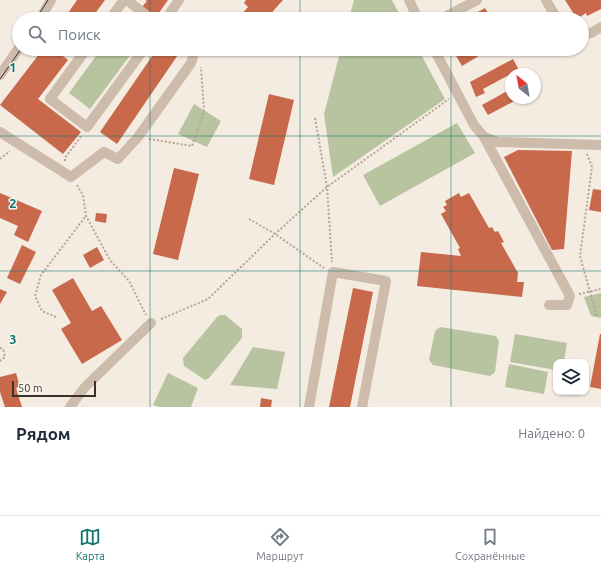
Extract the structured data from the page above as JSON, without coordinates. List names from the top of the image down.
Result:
{
  "scale_bar": "50 m",
  "north": "top left",
  "page": {
    "search": "Поиск",
    "scale": "50 m",
    "heading": ["Рядом", "Найдено: 0"],
    "nav": ["Карта", "Маршрут", "Сохранённые"]
  },
  "grid": {
    "rows": ["1", "2", "3"]
  }
}
